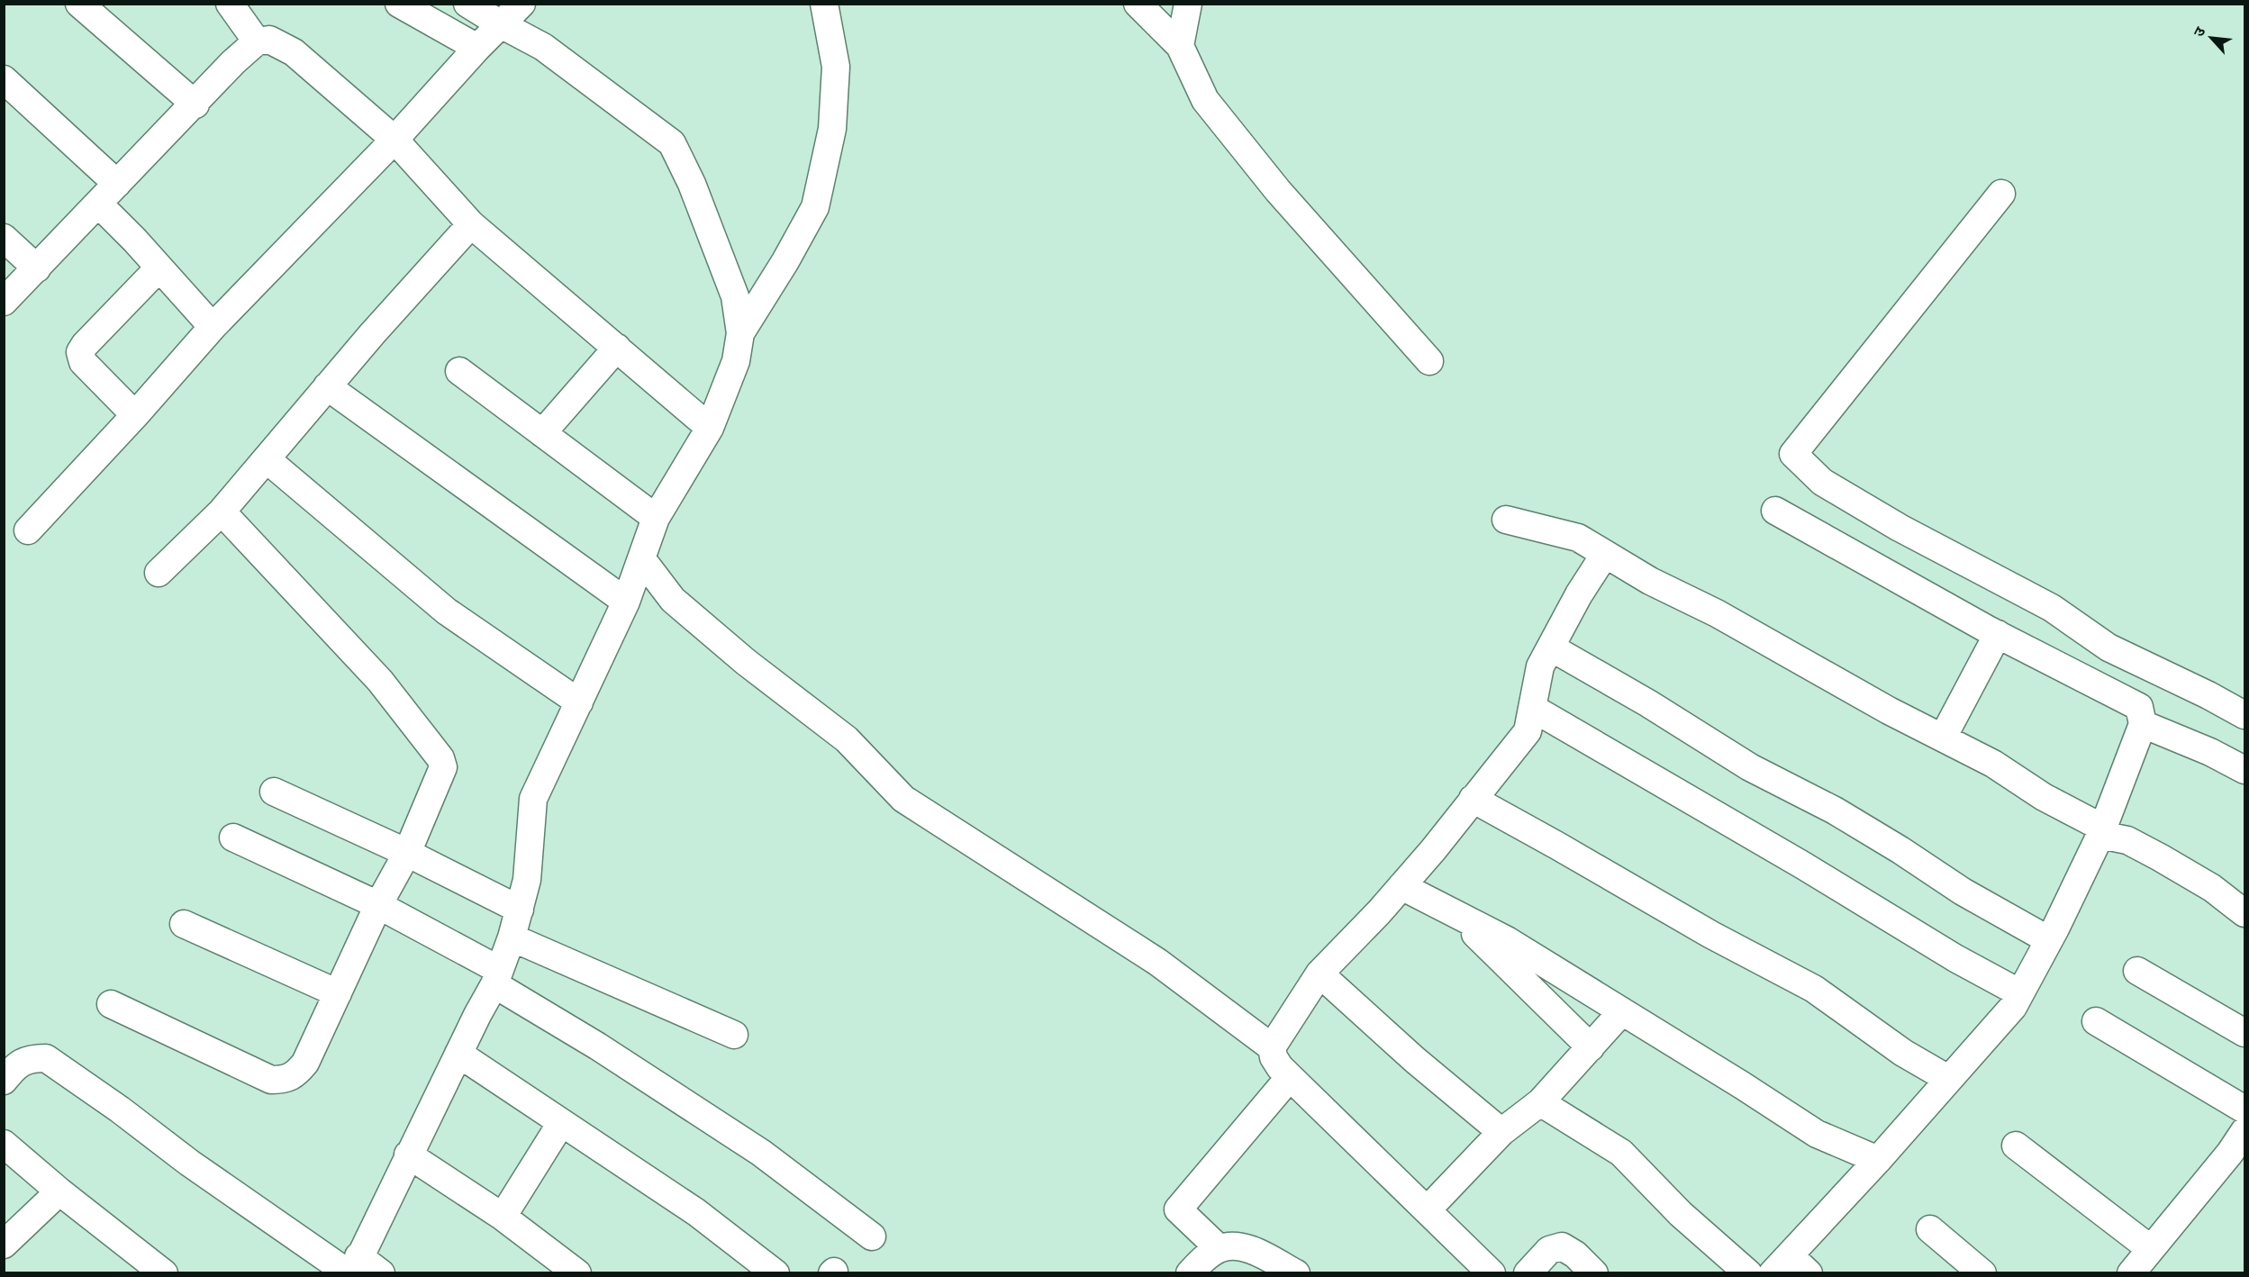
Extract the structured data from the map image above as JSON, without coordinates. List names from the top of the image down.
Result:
{
  "north": "top left"
}
